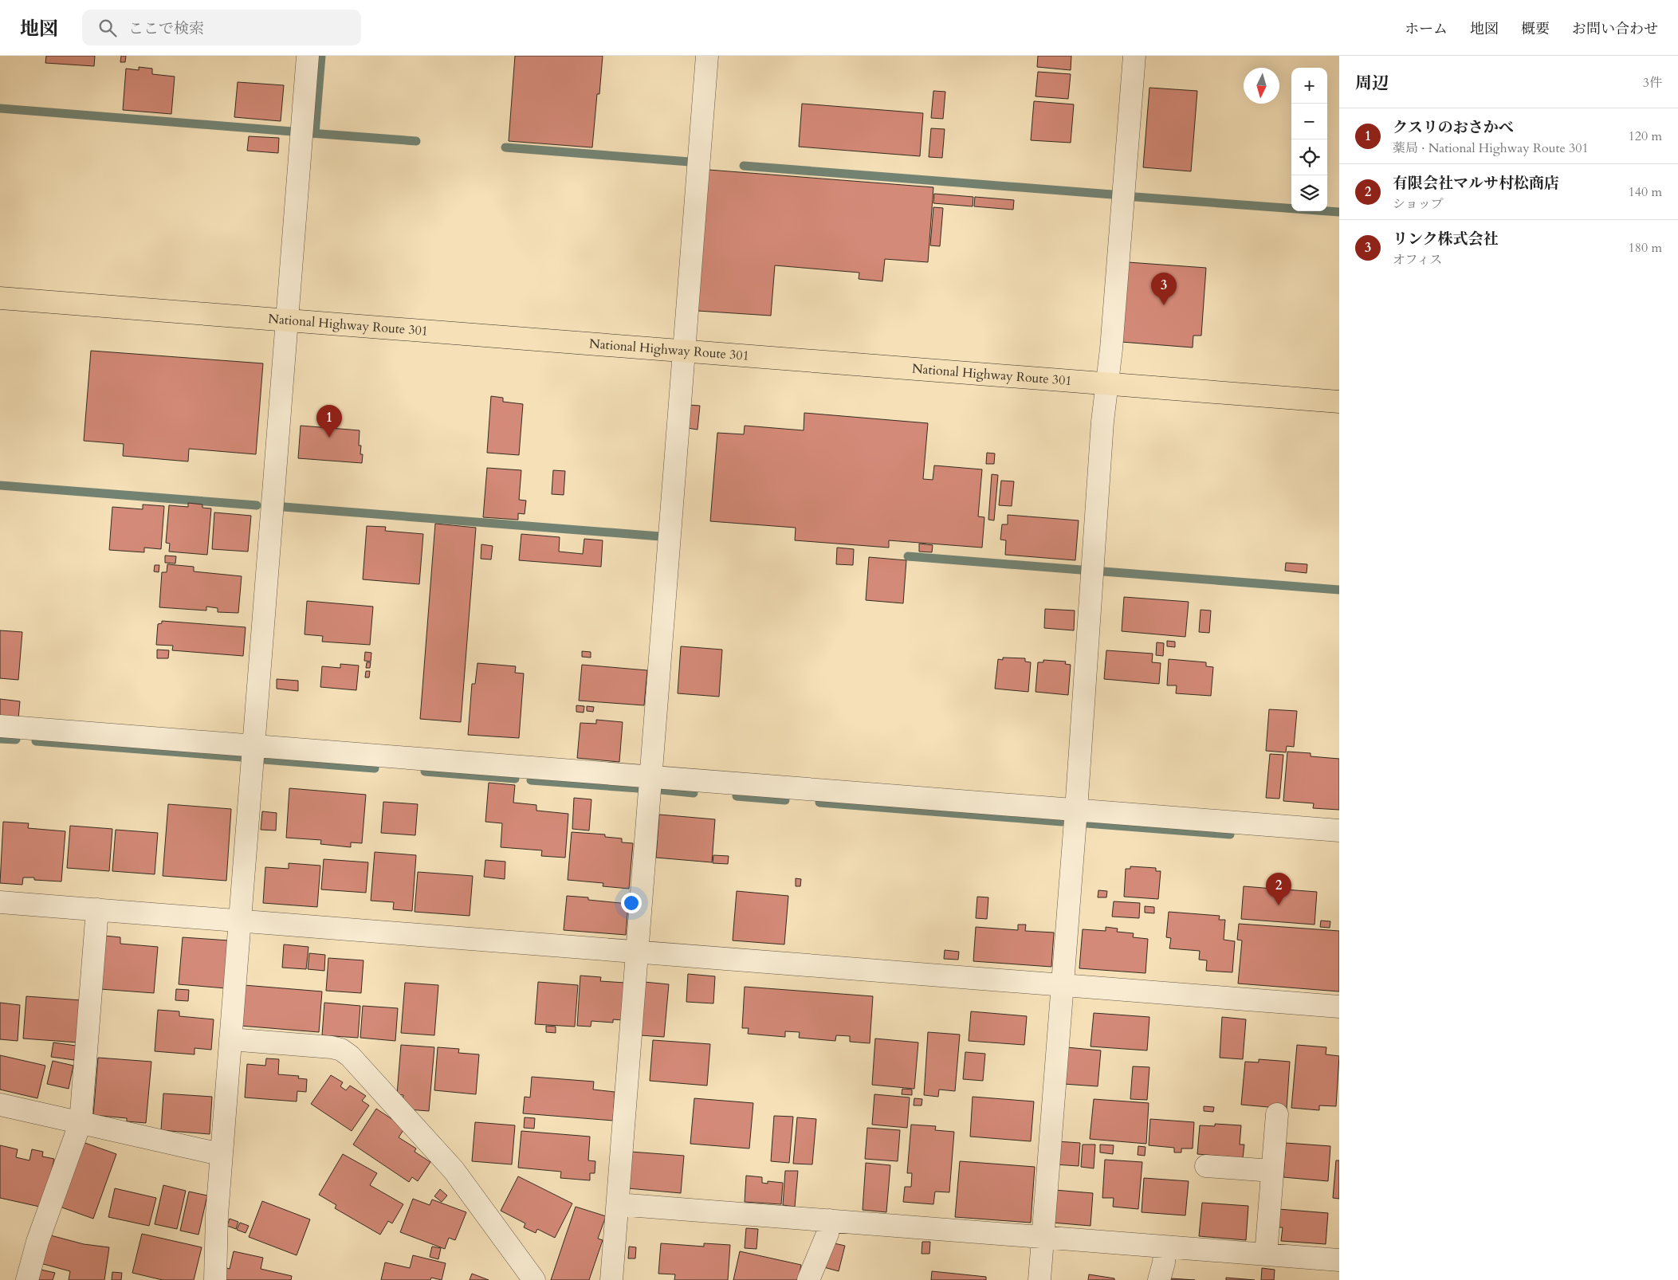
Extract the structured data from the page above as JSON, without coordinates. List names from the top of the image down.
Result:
{
  "streets": {
    "highway": ["National Highway Route 301"]
  },
  "north": "bottom",
  "page": {
    "header": "地図",
    "search": "ここで検索",
    "nav": [
      "ホーム",
      "地図",
      "概要",
      "お問い合わせ"
    ],
    "heading": ["周辺", "3件"],
    "map_buttons": ["+", "−"],
    "list": [
      {
        "mark": "1",
        "name": "クスリのおさかべ",
        "note": "薬局 · National Highway Route 301",
        "value": "120 m"
      },
      {
        "mark": "2",
        "name": "有限会社マルサ村松商店",
        "note": "ショップ",
        "value": "140 m"
      },
      {
        "mark": "3",
        "name": "リンク株式会社",
        "note": "オフィス",
        "value": "180 m"
      }
    ],
    "pins": ["3", "1", "2"]
  }
}
